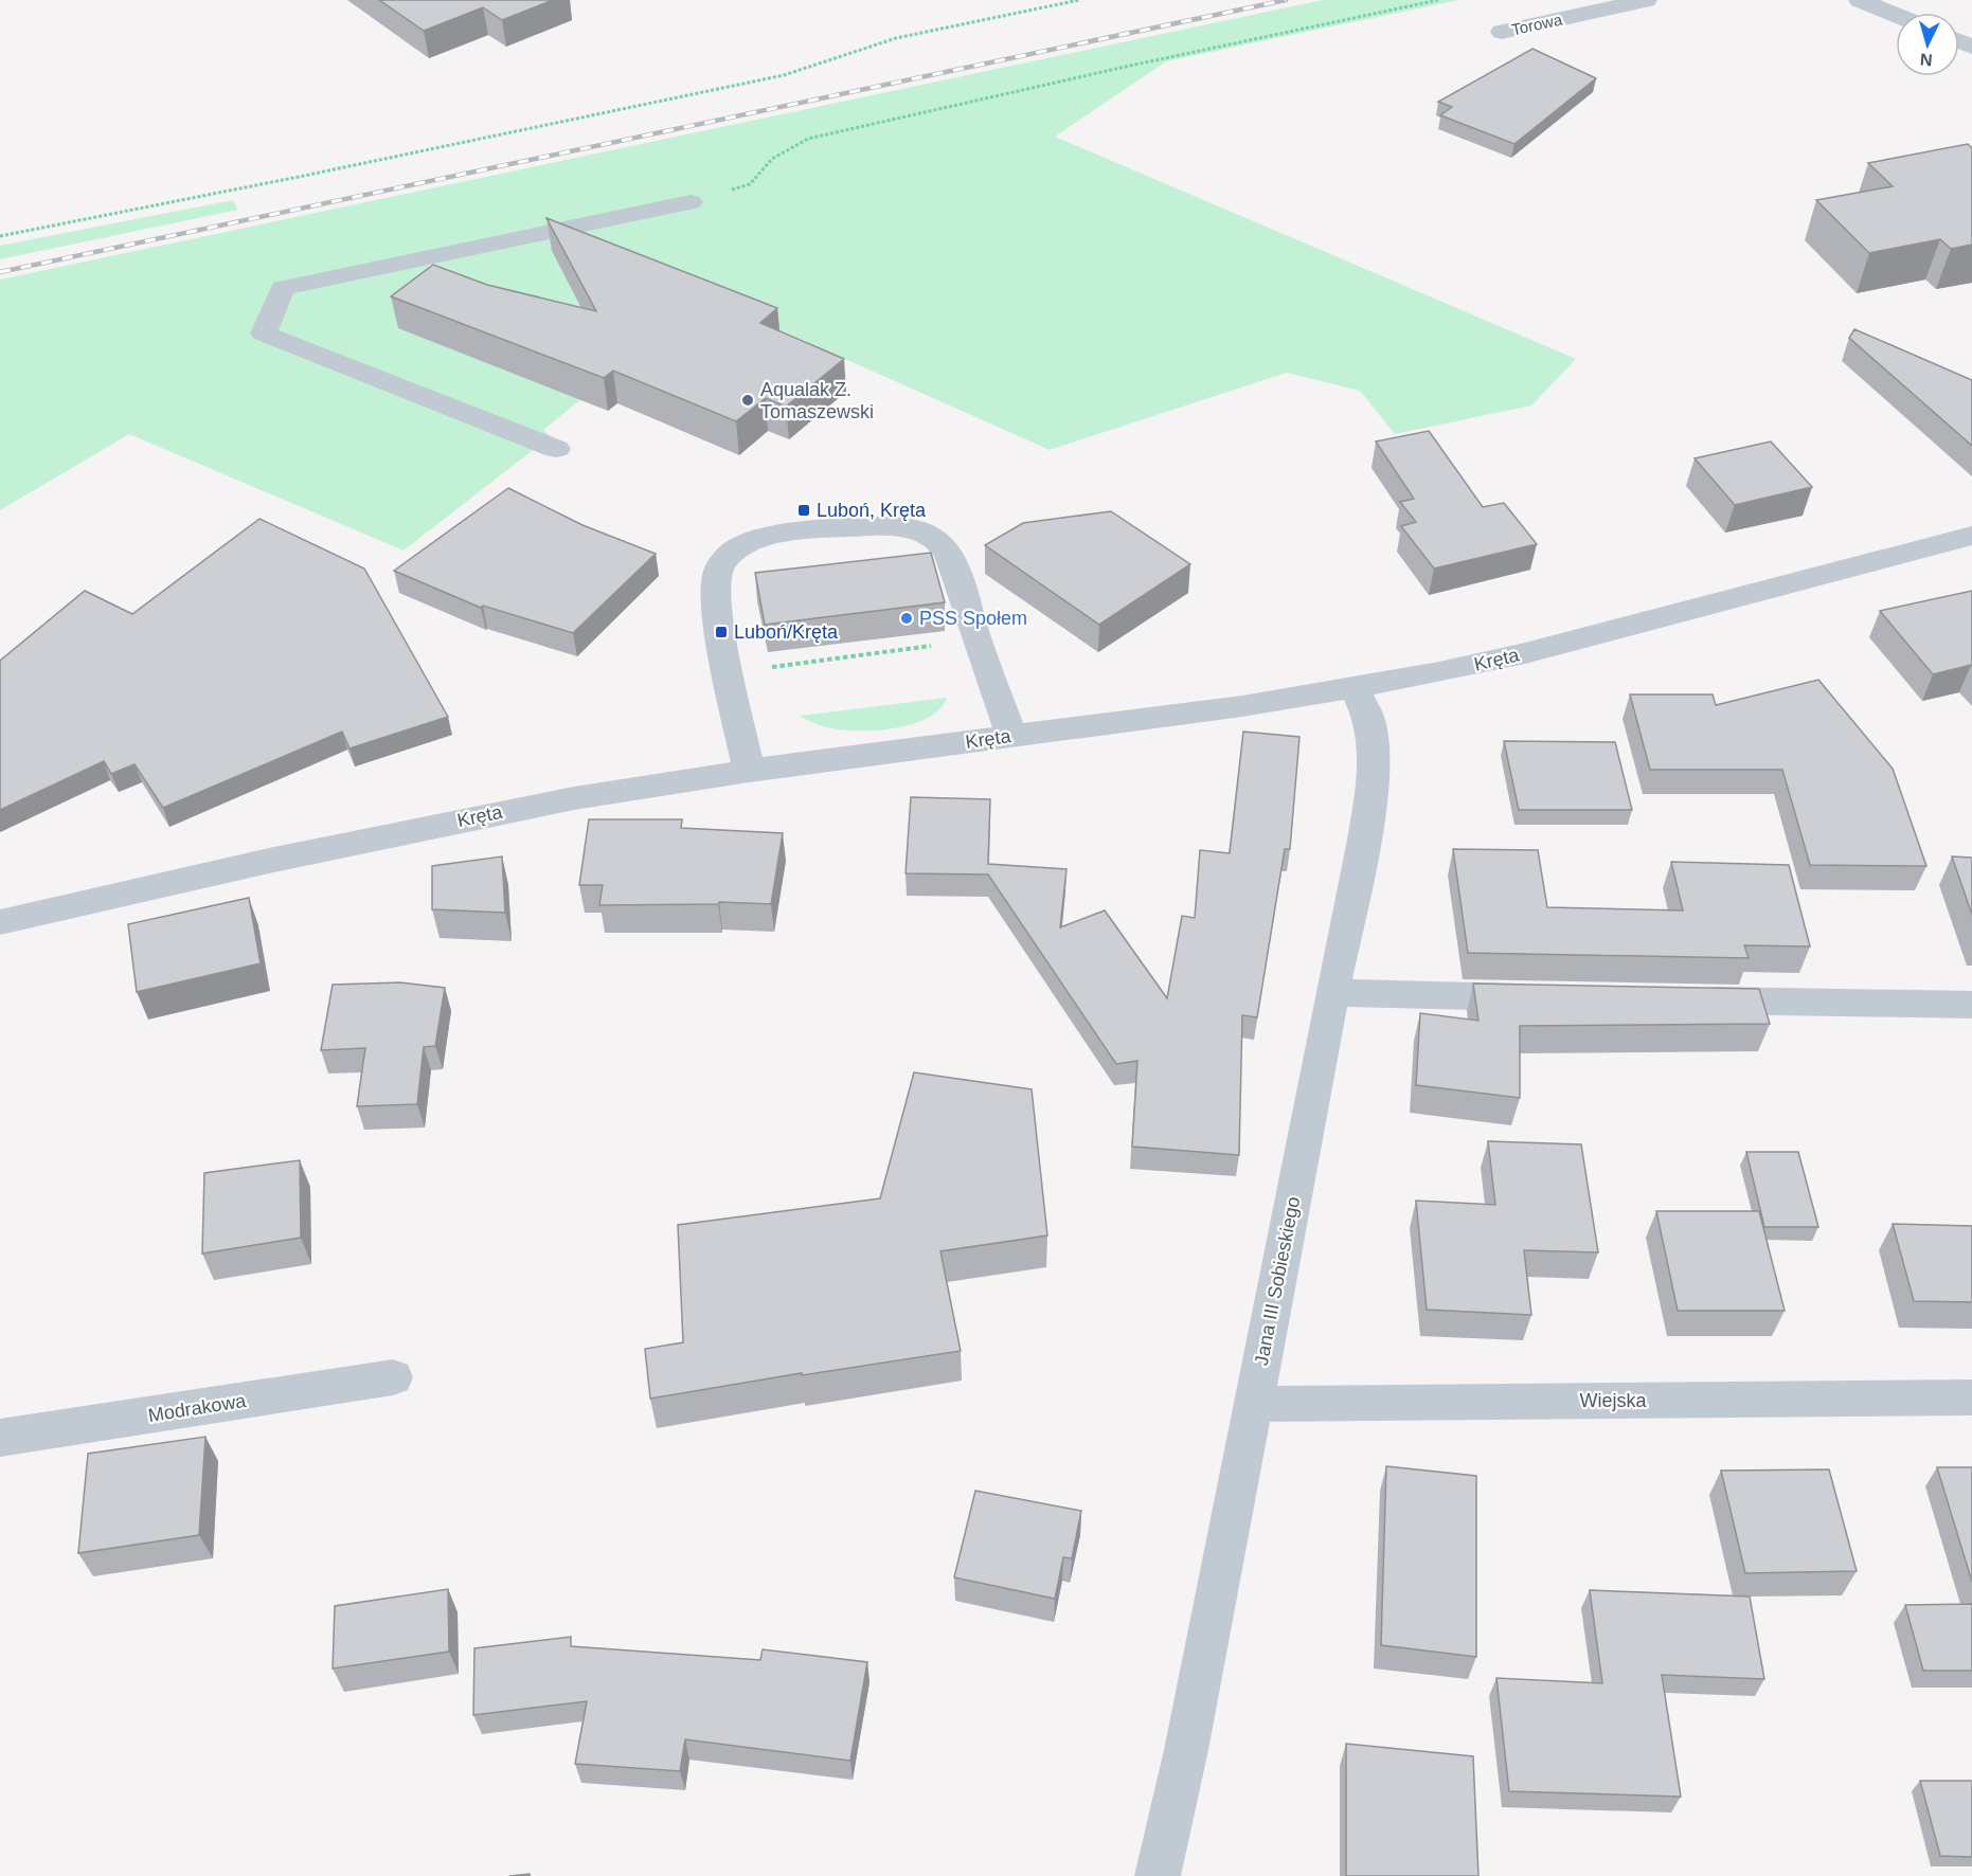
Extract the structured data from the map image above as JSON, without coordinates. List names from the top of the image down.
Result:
{
  "streets": {
    "street": [
      "Torowa",
      "Kręta",
      "Jana III Sobieskiego",
      "Wiejska",
      "Modrakowa"
    ]
  },
  "crossings": [
    ["Kręta", "Jana III Sobieskiego"],
    ["Jana III Sobieskiego", "Wiejska"]
  ],
  "places": {
    "other": ["Aqualak Z. Tomaszewski", "PSS Społem"],
    "transit": ["Luboń, Kręta", "Luboń/Kręta"]
  },
  "north": "bottom"
}
